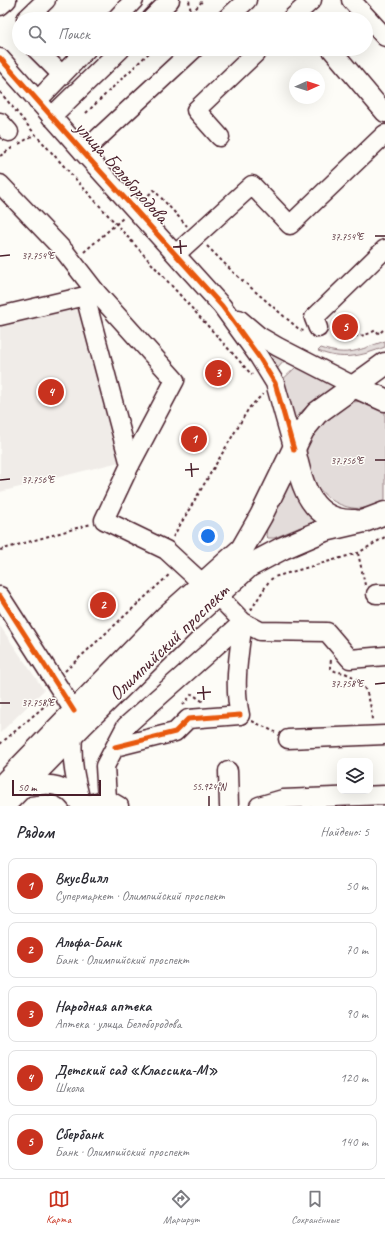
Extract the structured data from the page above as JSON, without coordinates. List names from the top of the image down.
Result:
{
  "streets": {
    "main road": ["Олимпийский проспект"],
    "street": ["улица Белобородова"]
  },
  "scale_bar": "50 m",
  "north": "right",
  "page": {
    "search": "Поиск",
    "pins": [
      "5",
      "3",
      "4",
      "1",
      "2"
    ],
    "scale": "50 m",
    "heading": ["Рядом", "Найдено: 5"],
    "list": [
      {
        "mark": "1",
        "name": "ВкусВилл",
        "note": "Супермаркет · Олимпийский проспект",
        "value": "50 m"
      },
      {
        "mark": "2",
        "name": "Альфа-Банк",
        "note": "Банк · Олимпийский проспект",
        "value": "70 m"
      },
      {
        "mark": "3",
        "name": "Народная аптека",
        "note": "Аптека · улица Белобородова",
        "value": "90 m"
      },
      {
        "mark": "4",
        "name": "Детский сад «Классика-М»",
        "note": "Школа",
        "value": "120 m"
      },
      {
        "mark": "5",
        "name": "Сбербанк",
        "note": "Банк · Олимпийский проспект",
        "value": "140 m"
      }
    ],
    "nav": ["Карта", "Маршрут", "Сохранённые"]
  },
  "coordinates": [
    "37.754°E",
    "37.756°E",
    "37.758°E",
    "55.924°N"
  ]
}
